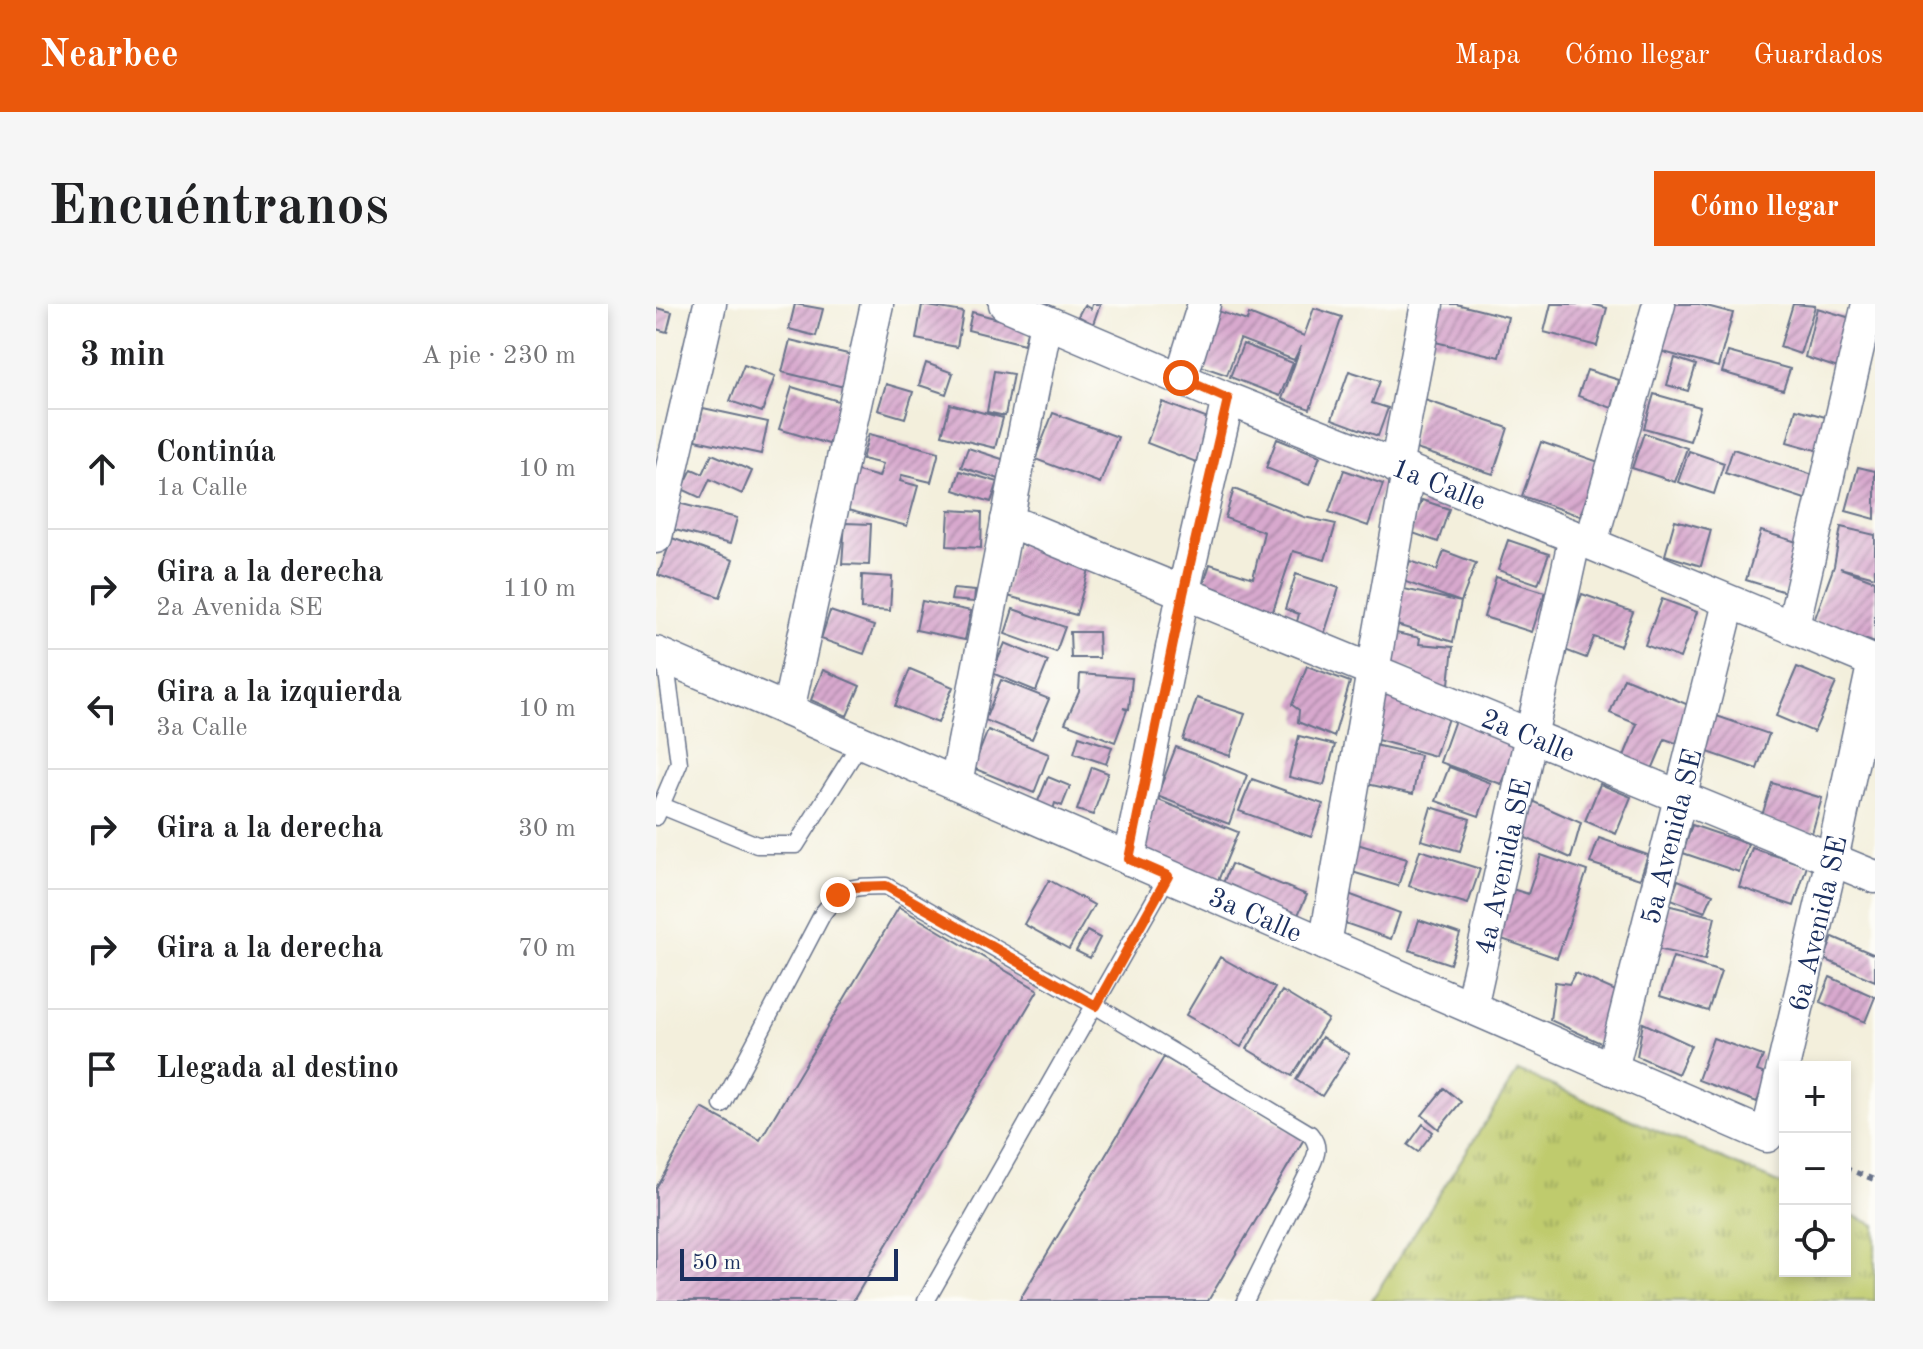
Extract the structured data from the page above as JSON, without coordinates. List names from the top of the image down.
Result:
{
  "streets": {
    "street": [
      "1a Calle",
      "2a Calle",
      "5a Avenida SE",
      "4a Avenida SE",
      "3a Calle",
      "6a Avenida SE"
    ]
  },
  "crossings": [
    ["1a Calle", "5a Avenida SE"],
    ["1a Calle", "4a Avenida SE"],
    ["1a Calle", "6a Avenida SE"],
    ["2a Calle", "5a Avenida SE"],
    ["2a Calle", "4a Avenida SE"],
    ["2a Calle", "6a Avenida SE"],
    ["5a Avenida SE", "3a Calle"],
    ["4a Avenida SE", "3a Calle"],
    ["3a Calle", "6a Avenida SE"]
  ],
  "scale_bar": "50 m",
  "page": {
    "header": "Nearbee",
    "nav": ["Mapa", "Cómo llegar", "Guardados"],
    "buttons": "Cómo llegar",
    "title": "Encuéntranos",
    "heading": ["3 min", "A pie · 230 m"],
    "list": [
      ["Continúa", "1a Calle", "10 m"],
      ["Gira a la derecha", "2a Avenida SE", "110 m"],
      ["Gira a la izquierda", "3a Calle", "10 m"],
      ["Gira a la derecha", "30 m"],
      ["Gira a la derecha", "70 m"],
      "Llegada al destino"
    ],
    "map_buttons": ["+", "−"],
    "scale": "50 m"
  }
}
